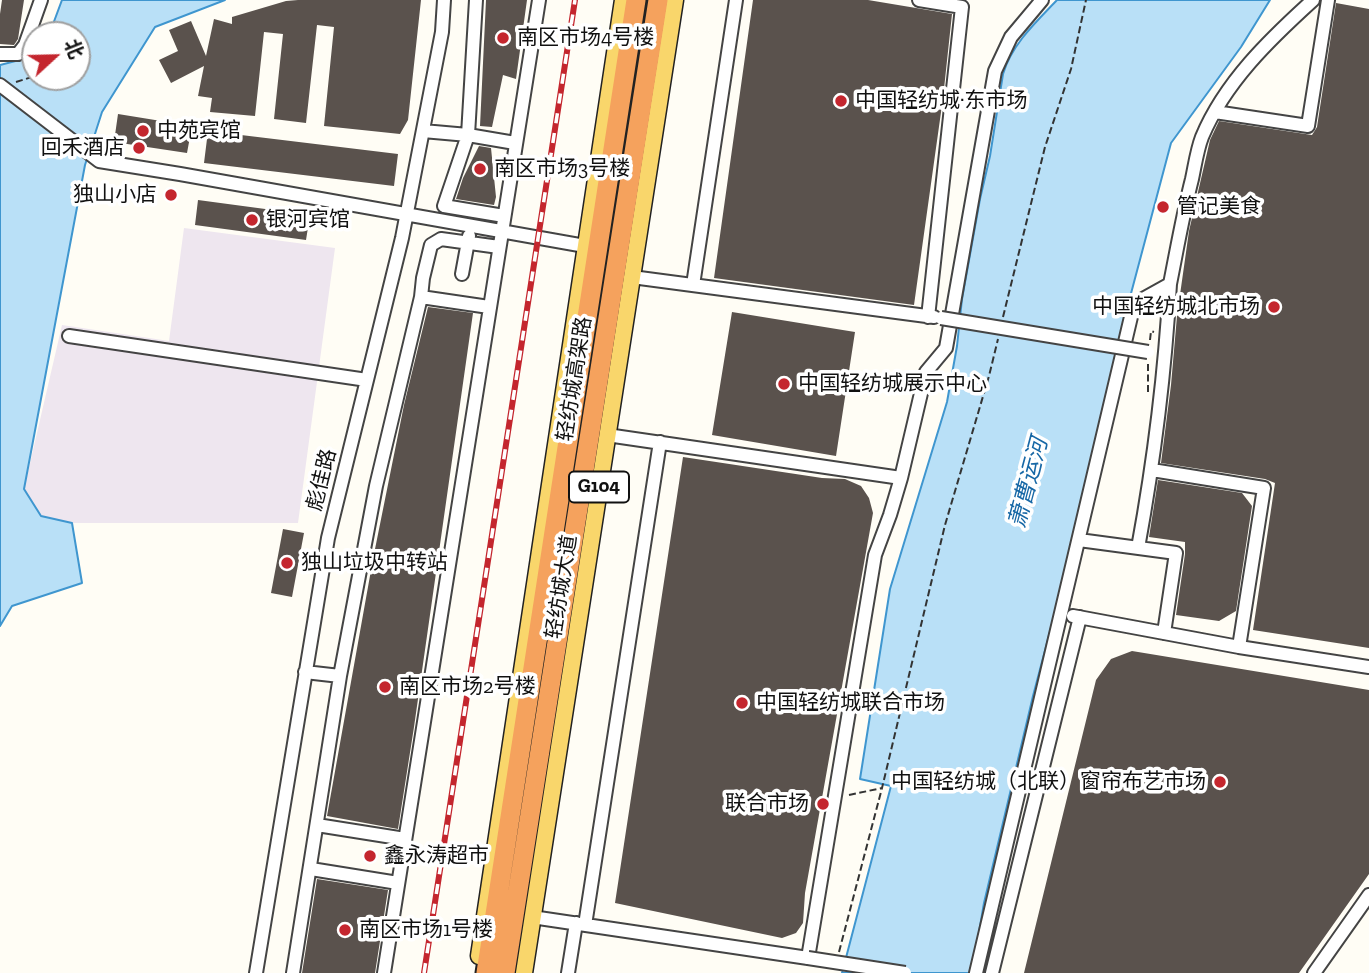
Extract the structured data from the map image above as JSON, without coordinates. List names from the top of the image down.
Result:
{
  "streets": {
    "highway": ["轻纺城高架路"],
    "main road": ["G104", "轻纺城大道"],
    "street": ["彪佳路"]
  },
  "water": ["萧曹运河"],
  "places": [
    "南区市场4号楼",
    "中国轻纺城·东市场",
    "中苑宾馆",
    "回禾酒店",
    "南区市场3号楼",
    "独山小店",
    "管记美食",
    "银河宾馆",
    "中国轻纺城北市场",
    "中国轻纺城展示中心",
    "独山垃圾中转站",
    "南区市场2号楼",
    "中国轻纺城联合市场",
    "中国轻纺城（北联）窗帘布艺市场",
    "联合市场",
    "鑫永涛超市",
    "南区市场1号楼"
  ],
  "north": "right"
}
